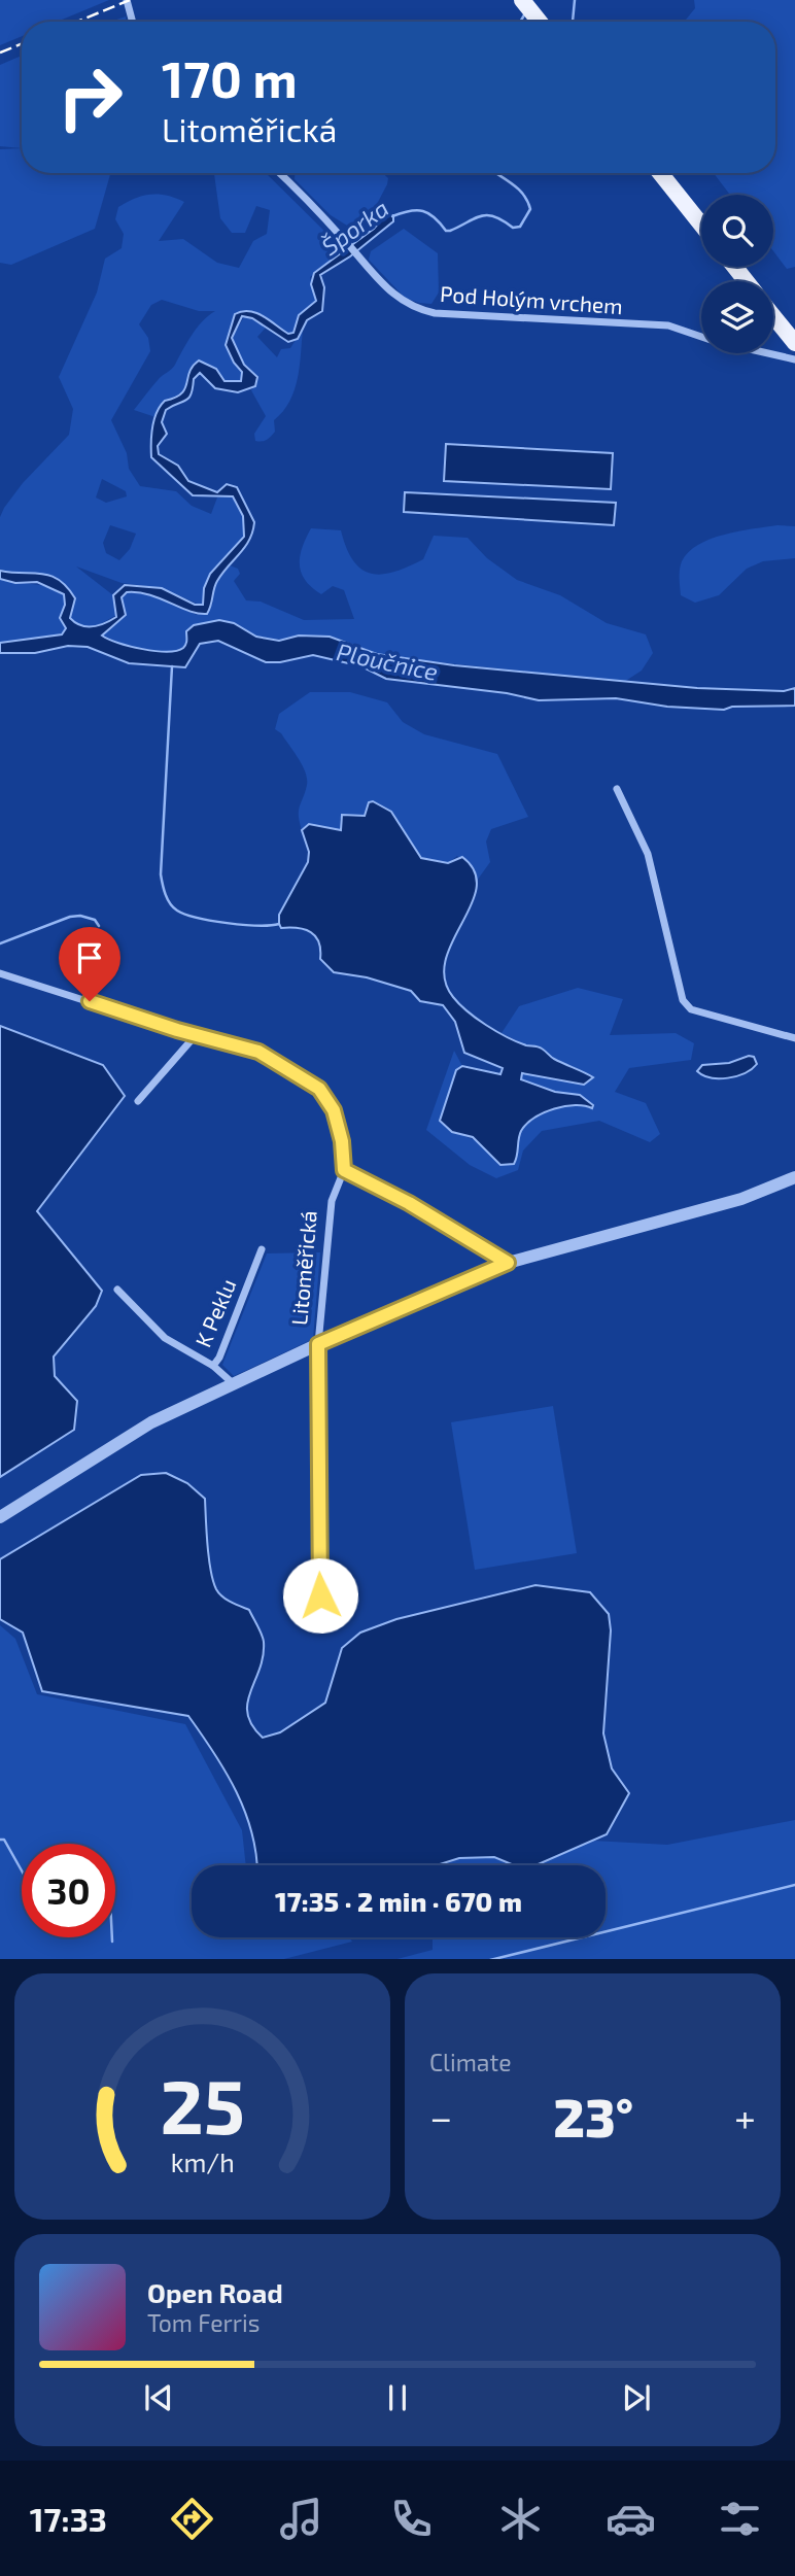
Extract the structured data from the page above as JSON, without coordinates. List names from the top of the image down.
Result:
{
  "streets": {
    "street": ["Pod Holým vrchem", "Litoměřická", "K Peklu"]
  },
  "crossings": [
    ["Litoměřická", "K Peklu"]
  ],
  "water": ["Šporka", "Ploučnice"],
  "page": {
    "turn": ["170 m", "Litoměřická"],
    "limit": "30",
    "trip": "17:35 · 2 min · 670 m",
    "tile": "Climate",
    "heat": ["−", "23°", "+"],
    "song": ["Open Road", "Tom Ferris"],
    "tabs": "17:33",
    "gauge": ["25", "km/h"]
  }
}
